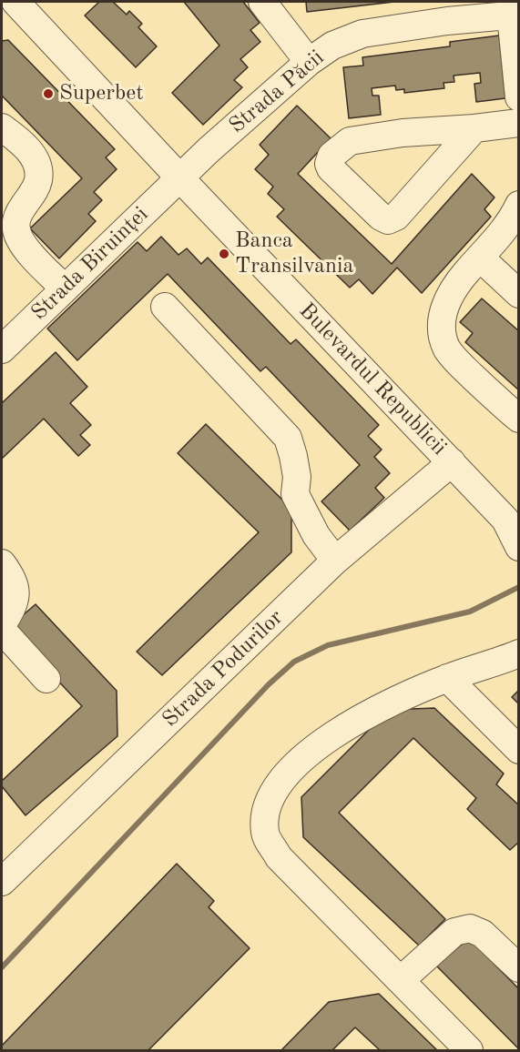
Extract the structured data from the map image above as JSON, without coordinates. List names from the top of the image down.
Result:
{
  "streets": {
    "street": [
      "Strada Păcii",
      "Strada Biruinței",
      "Bulevardul Republicii",
      "Strada Podurilor"
    ]
  },
  "crossings": [
    ["Strada Păcii", "Strada Biruinței"],
    ["Strada Păcii", "Bulevardul Republicii"],
    ["Strada Biruinței", "Bulevardul Republicii"],
    ["Bulevardul Republicii", "Strada Podurilor"]
  ],
  "places": ["Superbet", "Banca Transilvania"]
}
